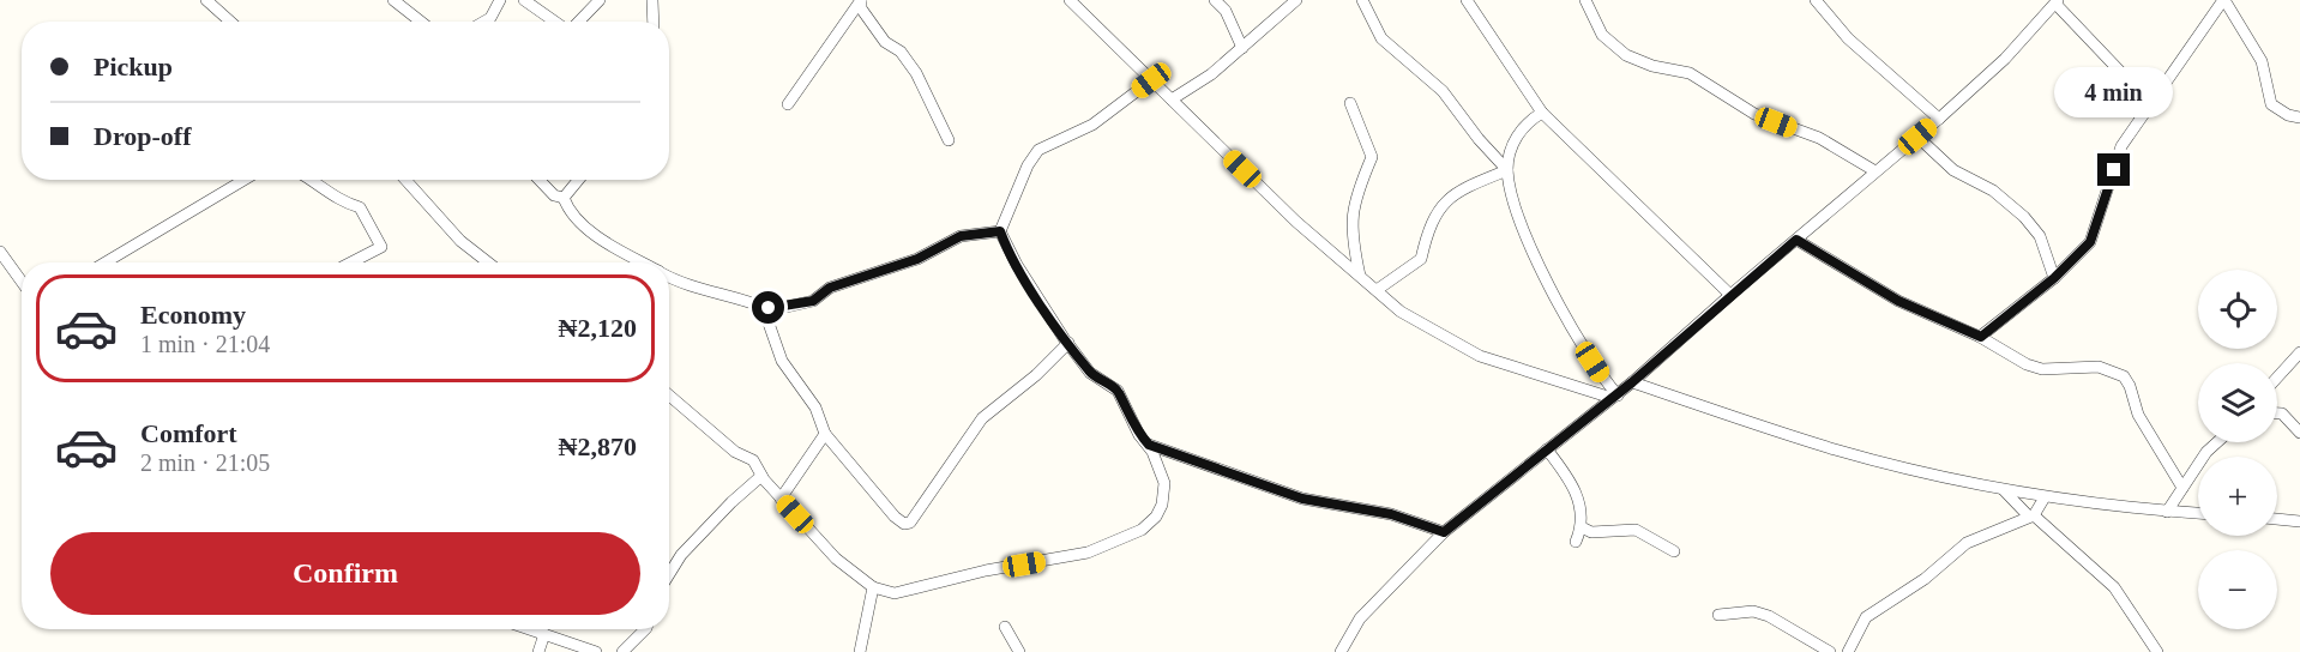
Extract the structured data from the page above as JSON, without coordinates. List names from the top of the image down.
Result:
{
  "page": {
    "banner": ["Pickup", "Drop-off"],
    "bubble": "4 min",
    "map_buttons": ["+", "−"],
    "list": [
      {
        "name": "Economy",
        "note": "1 min · 21:04",
        "value": "₦2,120"
      },
      {
        "name": "Comfort",
        "note": "2 min · 21:05",
        "value": "₦2,870"
      }
    ],
    "buttons": "Confirm"
  }
}
